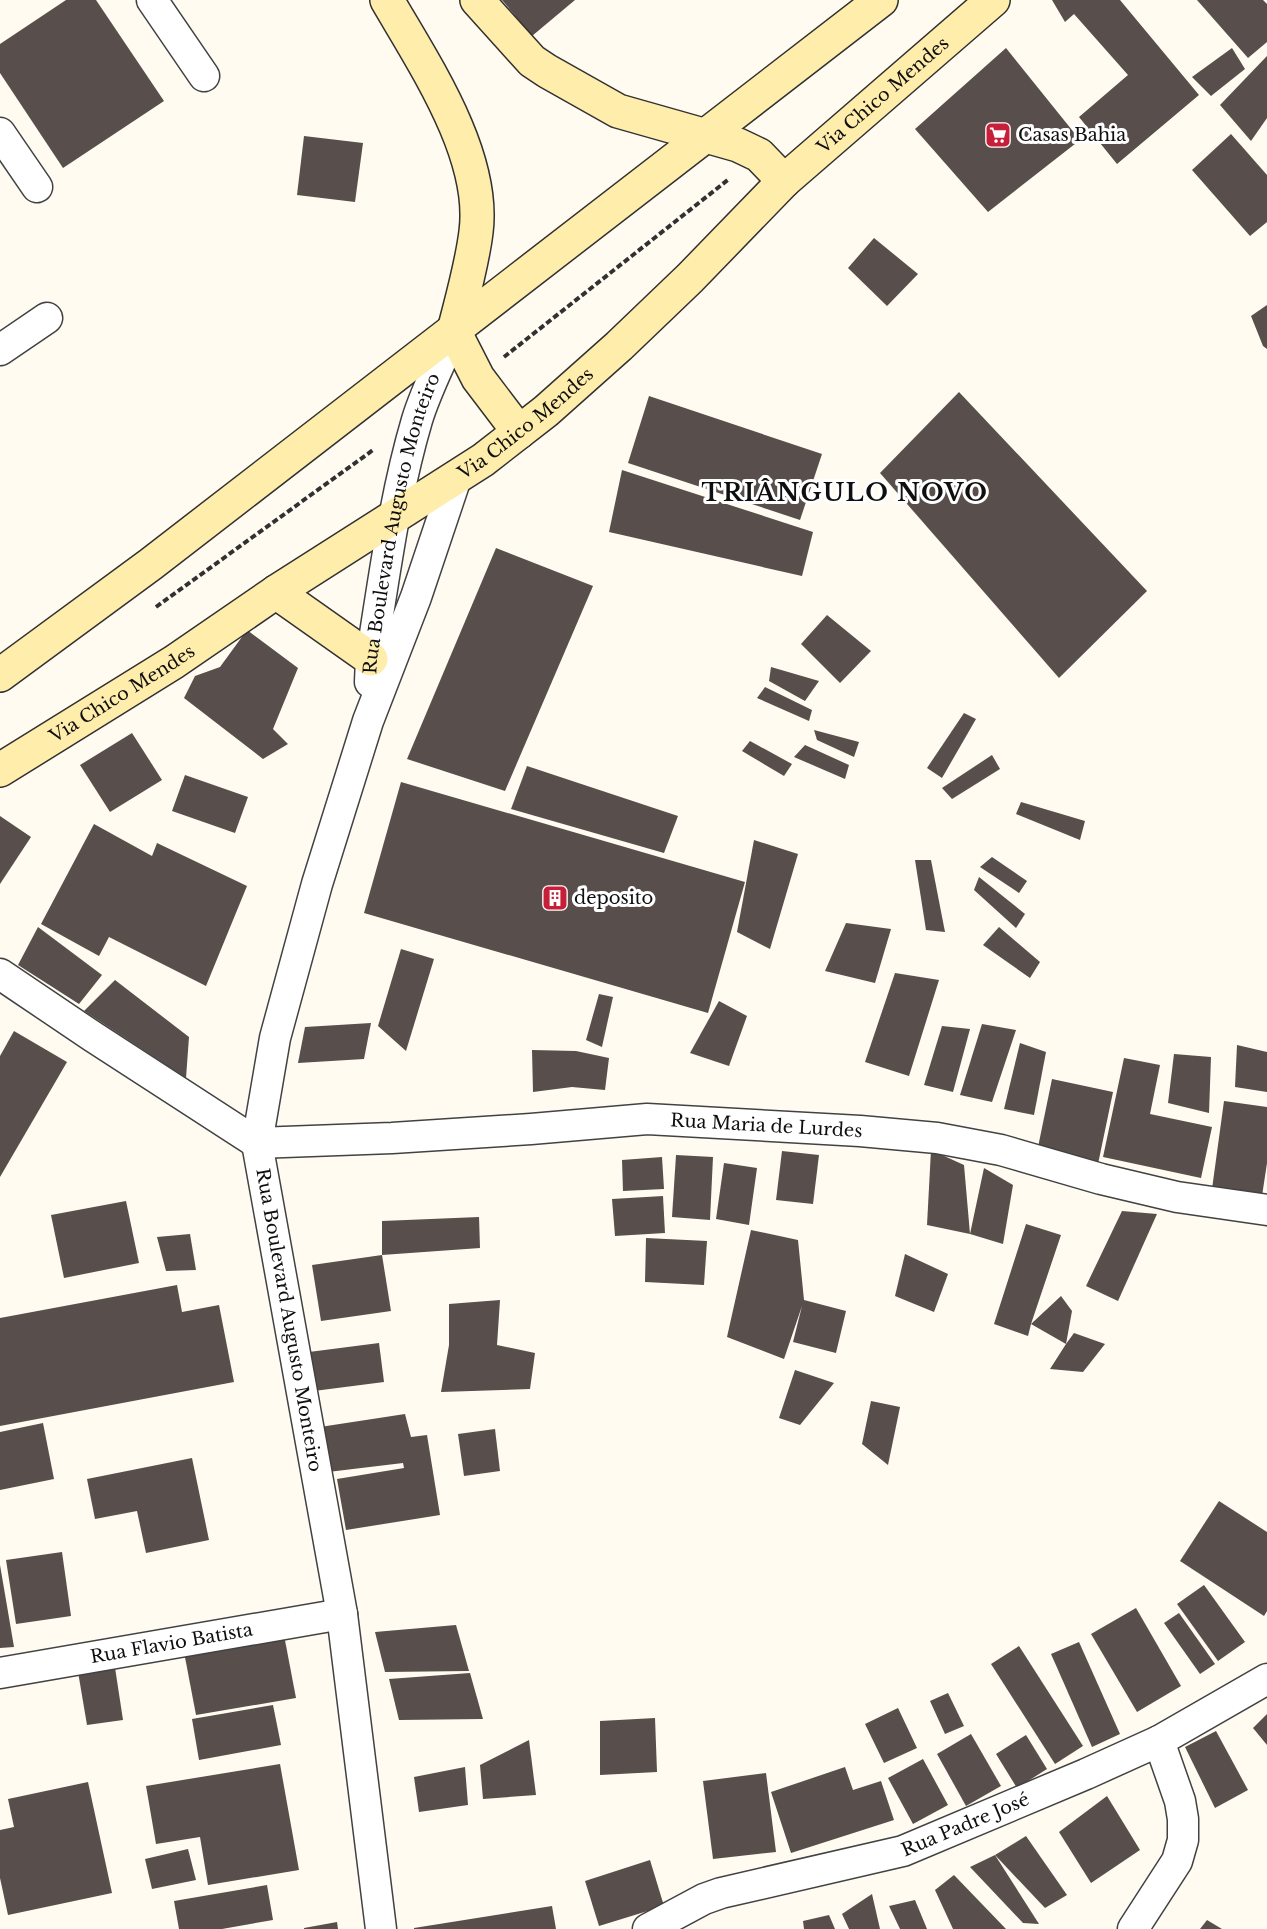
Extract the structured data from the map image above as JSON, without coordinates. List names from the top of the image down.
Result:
{
  "streets": {
    "main road": ["Via Chico Mendes"],
    "street": [
      "Rua Boulevard Augusto Monteiro",
      "Rua Maria de Lurdes",
      "Rua Flavio Batista",
      "Rua Padre José"
    ]
  },
  "crossings": [
    ["Via Chico Mendes", "Rua Boulevard Augusto Monteiro"],
    ["Rua Boulevard Augusto Monteiro", "Rua Maria de Lurdes"],
    ["Rua Boulevard Augusto Monteiro", "Rua Flavio Batista"]
  ],
  "districts": ["TRIÂNGULO NOVO"],
  "places": {
    "supermarket": ["Casas Bahia"],
    "building": ["deposito"]
  }
}
